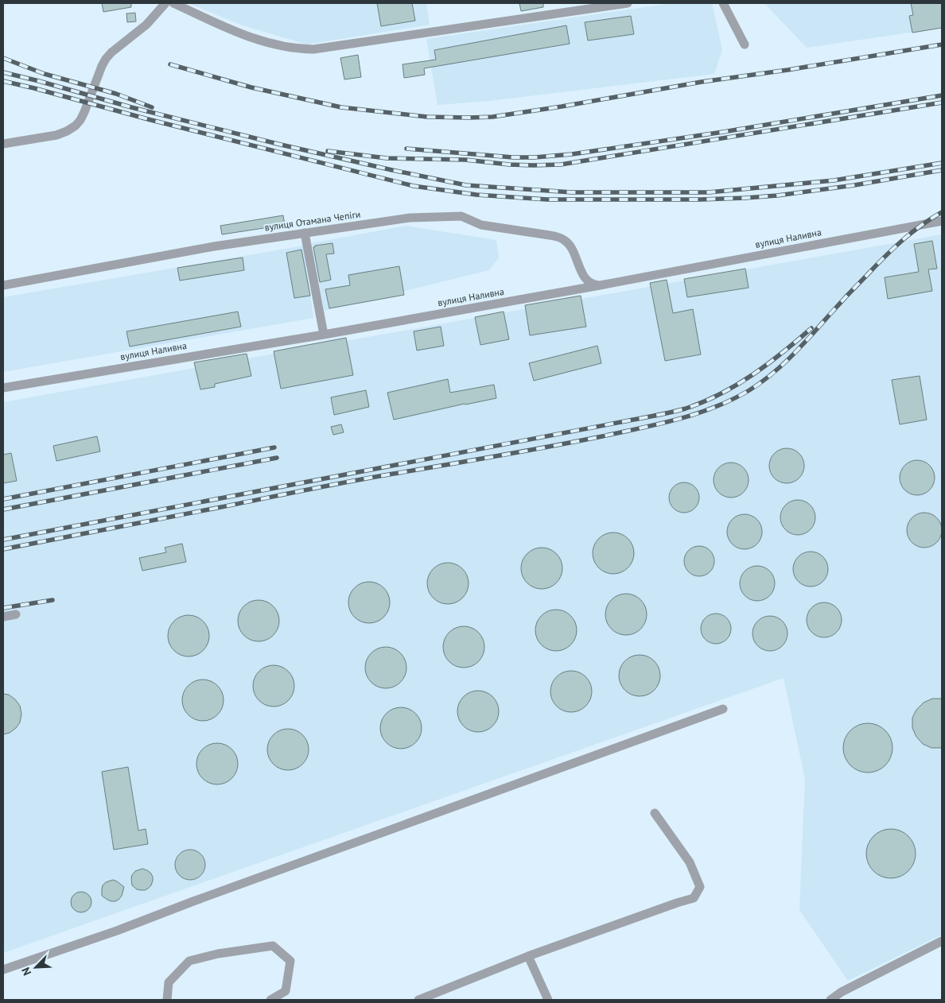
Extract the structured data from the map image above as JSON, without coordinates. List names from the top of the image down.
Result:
{
  "streets": {
    "street": ["вулиця Отамана Чепіги", "вулиця Наливна"]
  },
  "crossings": [
    ["вулиця Отамана Чепіги", "вулиця Наливна"]
  ],
  "north": "bottom left"
}
